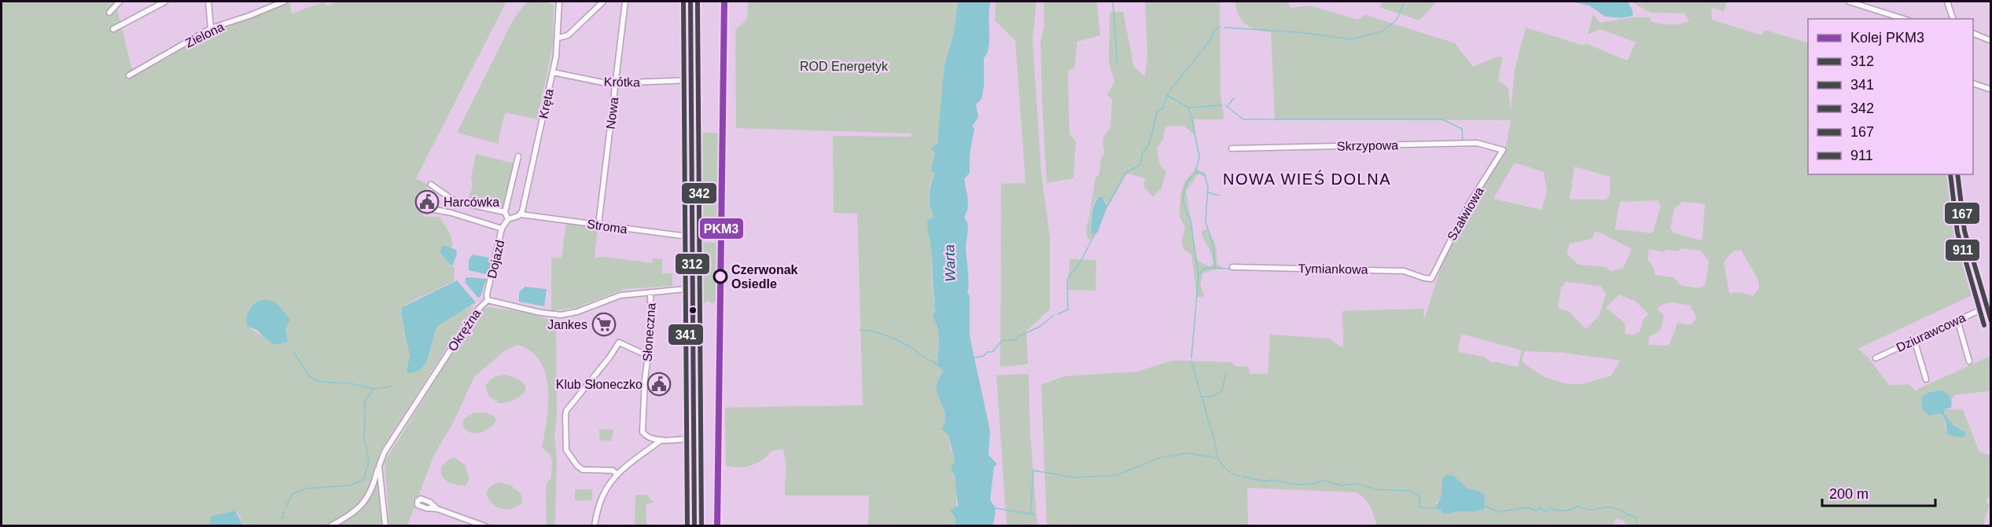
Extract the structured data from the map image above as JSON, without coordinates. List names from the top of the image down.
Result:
{
  "streets": {
    "street": [
      "Zielona",
      "Krótka",
      "Kręta",
      "Nowa",
      "Skrzypowa",
      "Szałwiowa",
      "Stroma",
      "Dojazd",
      "Tymiankowa",
      "Okrężna",
      "Słoneczna",
      "Dziurawcowa"
    ]
  },
  "crossings": [
    ["Krótka", "Kręta"],
    ["Krótka", "Nowa"],
    ["Kręta", "Stroma"],
    ["Nowa", "Stroma"],
    ["Skrzypowa", "Szałwiowa"],
    ["Szałwiowa", "Tymiankowa"],
    ["Dojazd", "Okrężna"],
    ["Okrężna", "Słoneczna"]
  ],
  "districts": ["NOWA WIEŚ DOLNA"],
  "water": ["Warta"],
  "parks": ["ROD Energetyk"],
  "places": {
    "public building": ["Harcówka", "Klub Słoneczko"],
    "other": ["Czerwonak Osiedle"],
    "supermarket": ["Jankes"]
  },
  "lines": [
    "rail line PKM3",
    "transit line 312",
    "transit line 341",
    "transit line 342",
    "transit line 167",
    "transit line 911"
  ],
  "legend": [
    "Kolej PKM3",
    "312",
    "341",
    "342",
    "167",
    "911"
  ],
  "scale_bar": "200 m"
}
